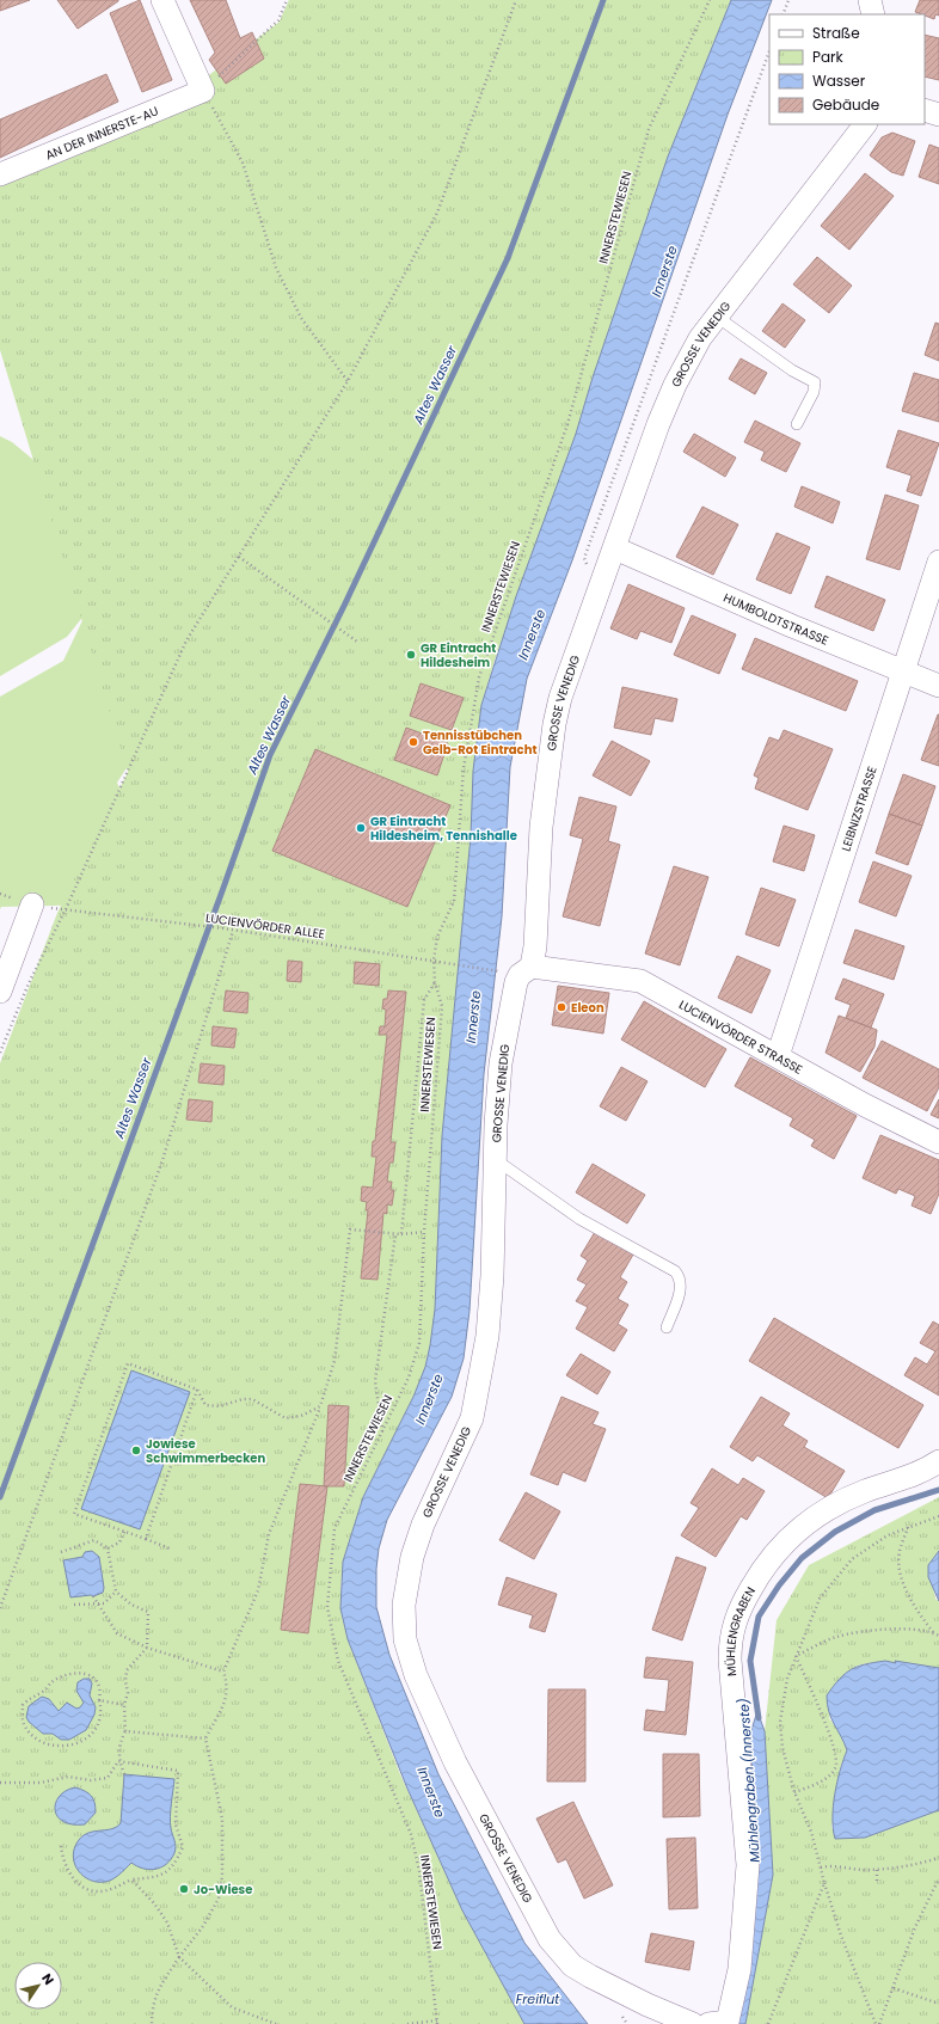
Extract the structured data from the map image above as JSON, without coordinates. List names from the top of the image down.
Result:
{
  "streets": {
    "street": [
      "AN DER INNERSTE-AU",
      "GROSSE VENEDIG",
      "HUMBOLDTSTRASSE",
      "LEIBNIZSTRASSE",
      "LUCIENVÖRDER STRASSE",
      "MÜHLENGRABEN"
    ],
    "path": ["INNERSTEWIESEN", "LUCIENVÖRDER ALLEE"]
  },
  "crossings": [
    ["INNERSTEWIESEN", "LUCIENVÖRDER ALLEE"],
    ["GROSSE VENEDIG", "HUMBOLDTSTRASSE"],
    ["GROSSE VENEDIG", "LUCIENVÖRDER STRASSE"],
    ["HUMBOLDTSTRASSE", "LEIBNIZSTRASSE"],
    ["LEIBNIZSTRASSE", "LUCIENVÖRDER STRASSE"]
  ],
  "water": [
    "Innerste",
    "Altes Wasser",
    "Mühlengraben (Innerste)",
    "Freiflut"
  ],
  "places": [
    "GR Eintracht Hildesheim",
    "Tennisstübchen Gelb-Rot Eintracht",
    "GR Eintracht Hildesheim, Tennishalle",
    "Eleon",
    "Jowiese Schwimmerbecken",
    "Jo-Wiese"
  ],
  "legend": [
    "Straße",
    "Park",
    "Wasser",
    "Gebäude"
  ],
  "north": "top right"
}
